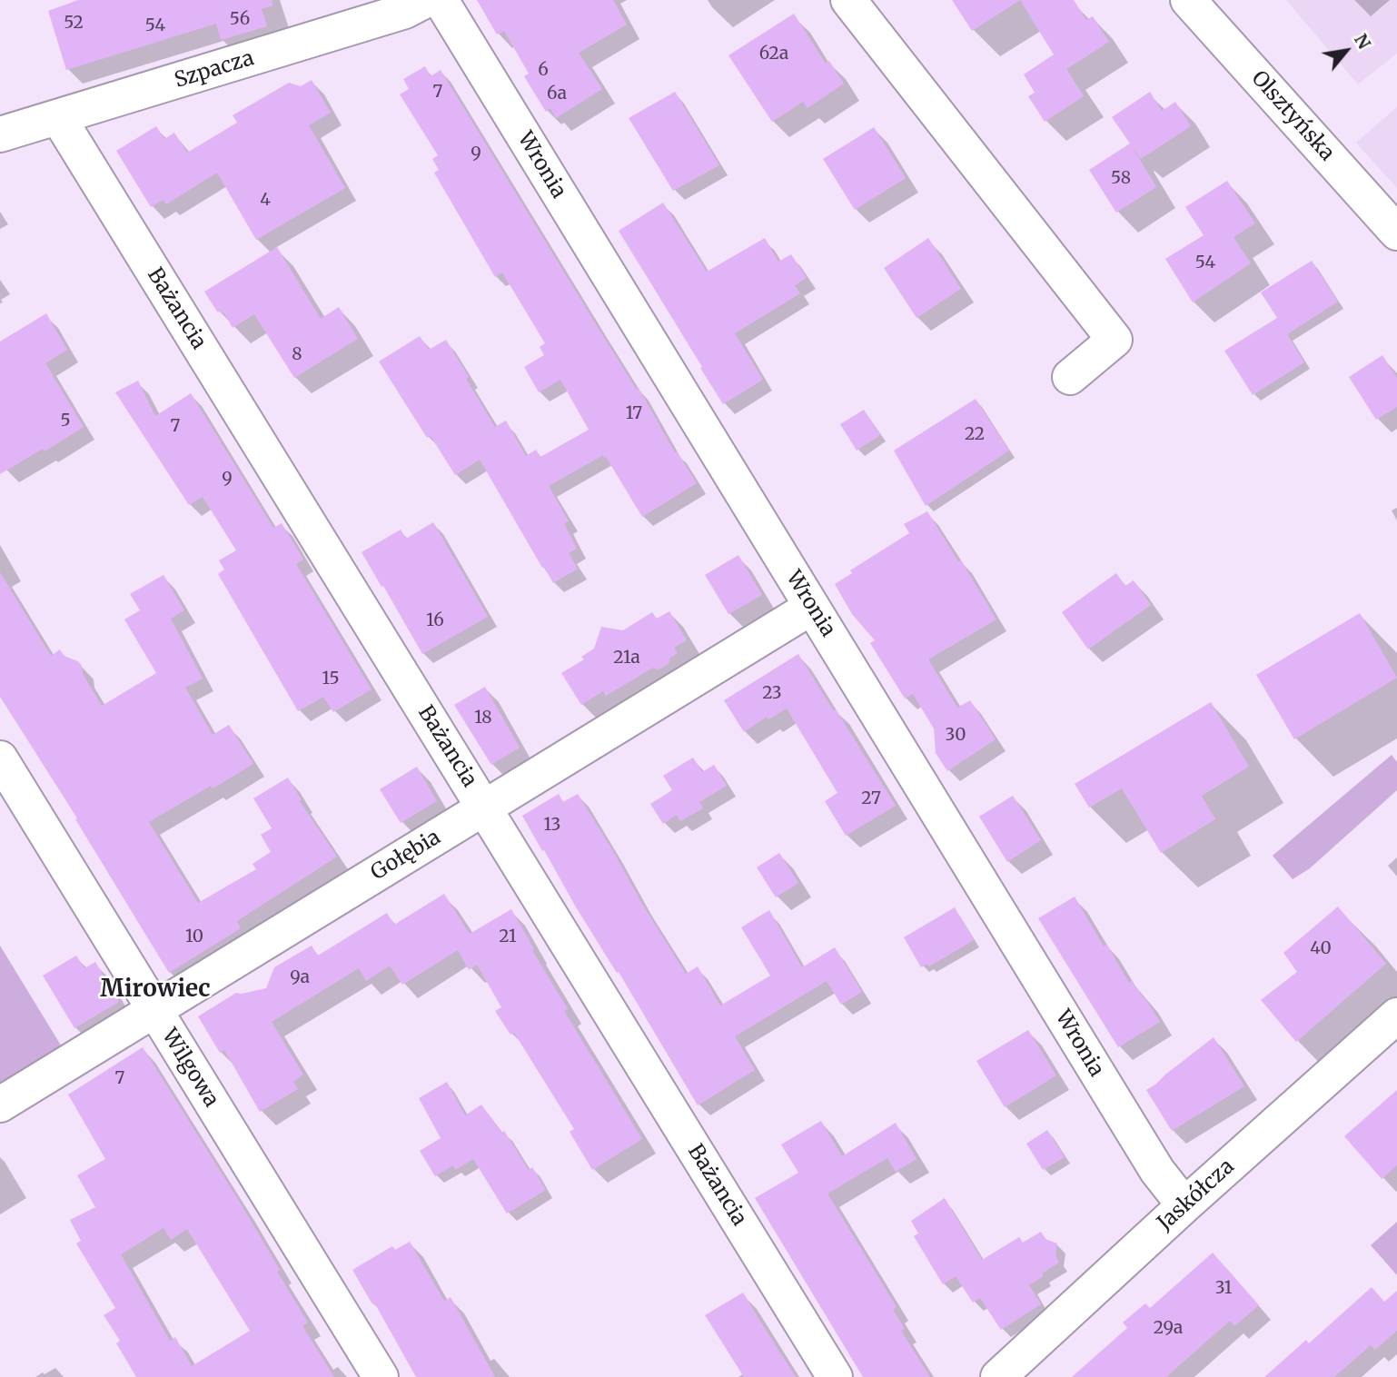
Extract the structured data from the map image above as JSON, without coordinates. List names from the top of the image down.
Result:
{
  "streets": {
    "street": [
      "Szpacza",
      "Olsztyńska",
      "Wronia",
      "Bażancia",
      "Gołębia",
      "Wilgowa",
      "Jaskółcza"
    ]
  },
  "crossings": [
    ["Szpacza", "Bażancia"],
    ["Wronia", "Gołębia"],
    ["Wronia", "Jaskółcza"],
    ["Bażancia", "Gołębia"],
    ["Gołębia", "Wilgowa"]
  ],
  "districts": ["Mirowiec"],
  "house_numbers": [
    "56",
    "52",
    "54",
    "62a",
    "6",
    "7",
    "6a",
    "9",
    "58",
    "4",
    "54",
    "8",
    "17",
    "5",
    "7",
    "22",
    "9",
    "16",
    "21a",
    "15",
    "23",
    "18",
    "30",
    "27",
    "13",
    "10",
    "21",
    "40",
    "9a",
    "7",
    "31",
    "29a"
  ],
  "north": "top right"
}
